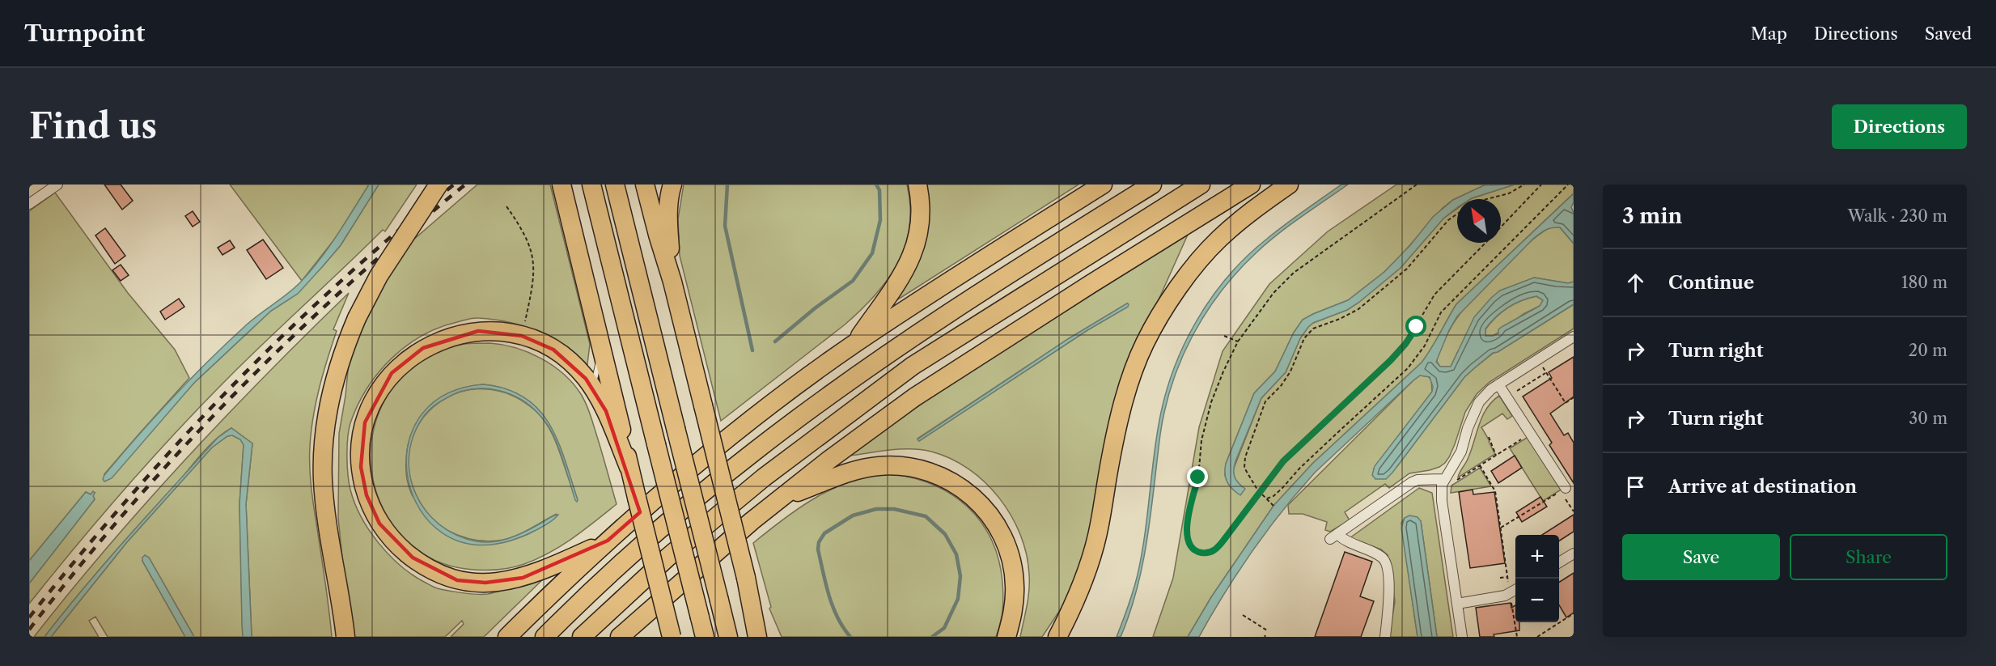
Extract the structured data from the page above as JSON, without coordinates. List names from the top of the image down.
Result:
{
  "north": "top left",
  "page": {
    "header": "Turnpoint",
    "nav": ["Map", "Directions", "Saved"],
    "buttons": [
      "Directions",
      ["Save", "Share"]
    ],
    "title": "Find us",
    "heading": ["3 min", "Walk · 230 m"],
    "list": [
      ["Continue", "180 m"],
      ["Turn right", "20 m"],
      ["Turn right", "30 m"],
      "Arrive at destination"
    ],
    "map_buttons": ["+", "−"]
  }
}
